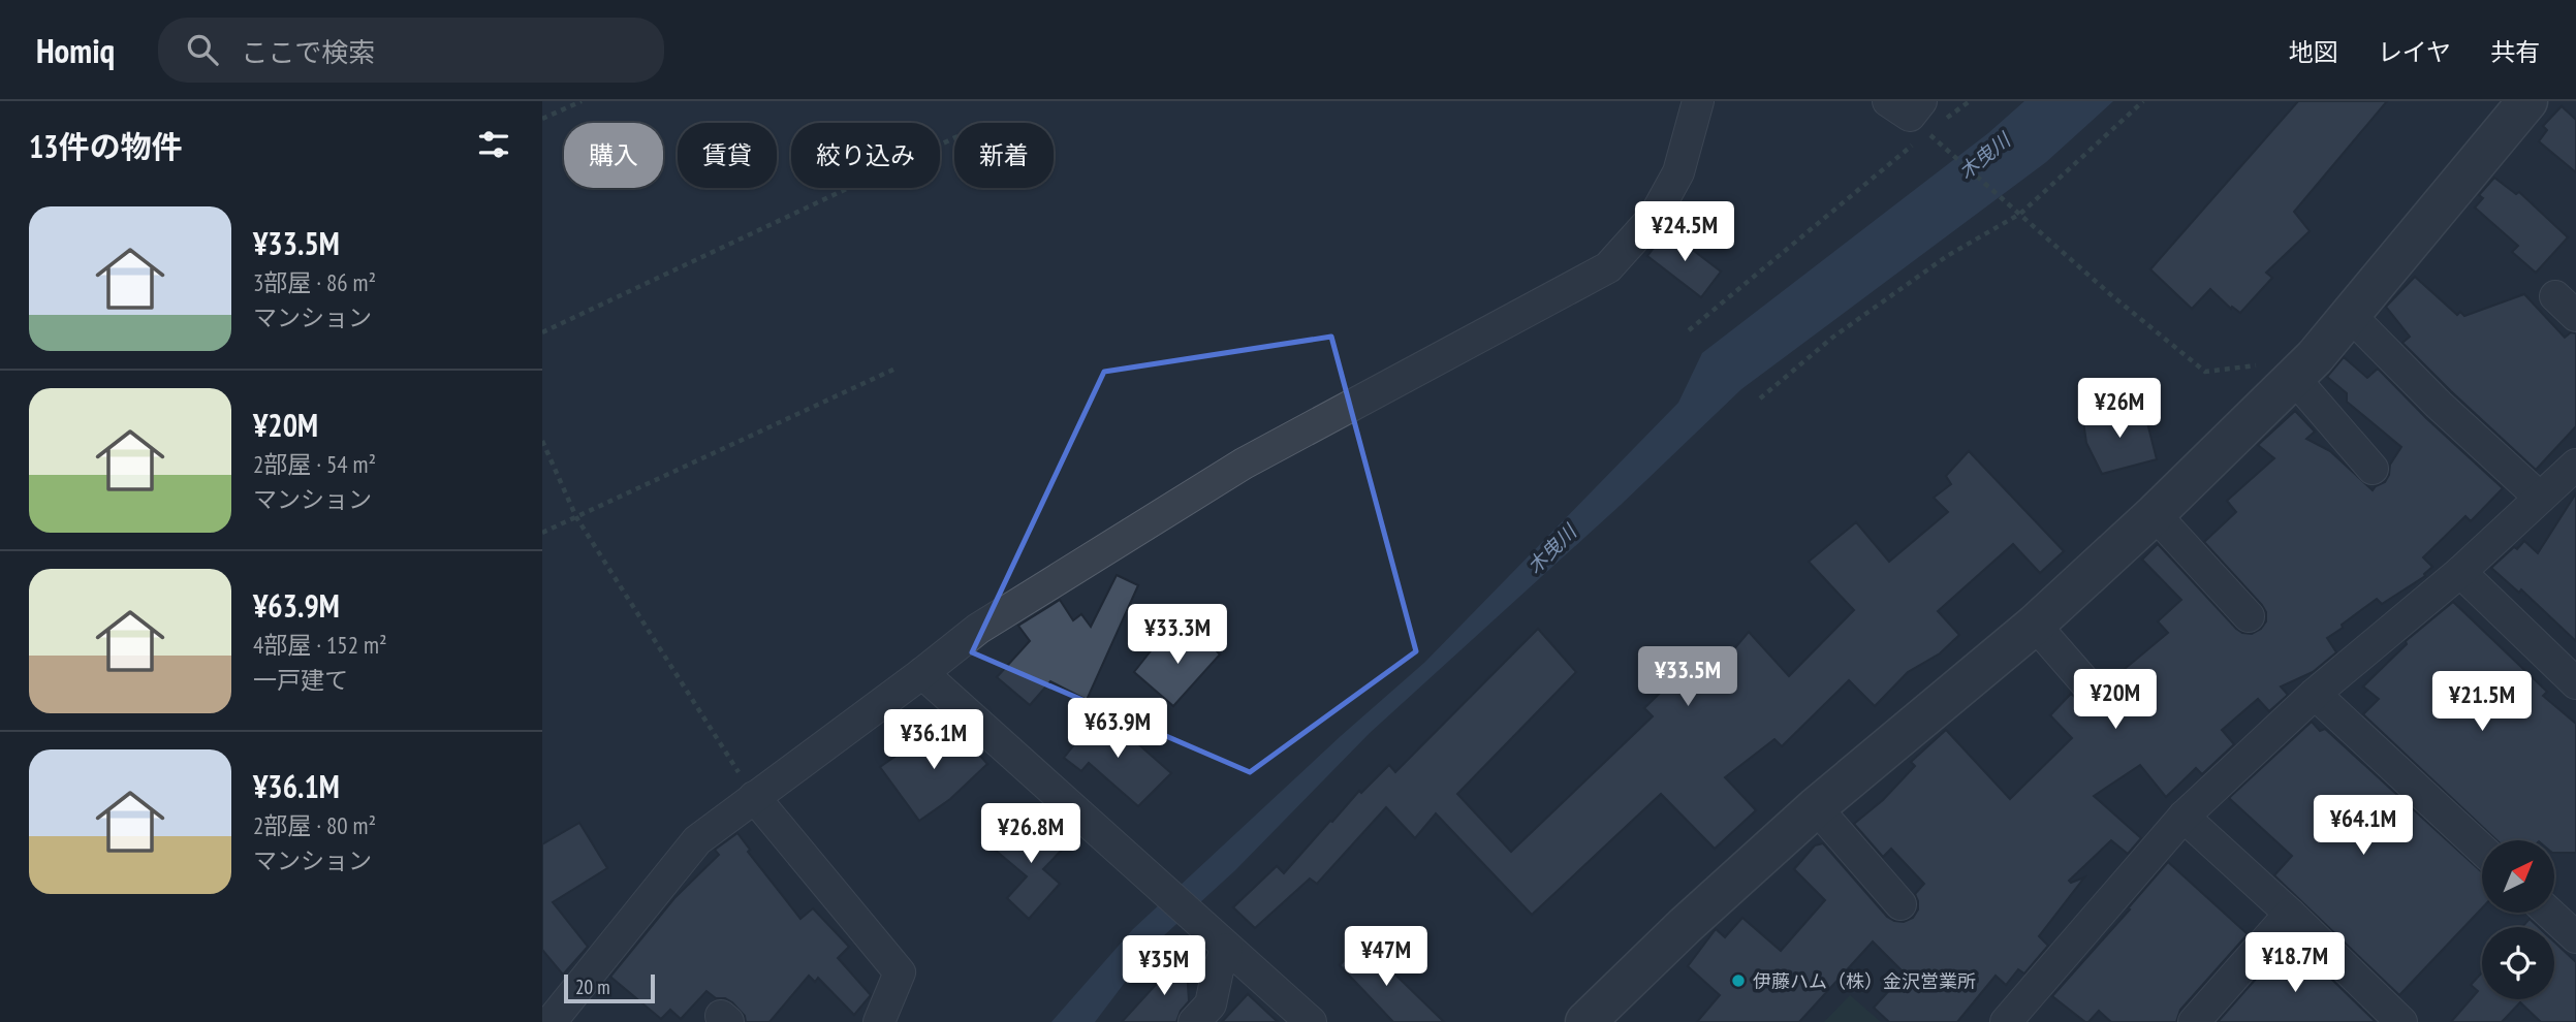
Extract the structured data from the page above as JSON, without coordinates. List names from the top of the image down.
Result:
{
  "water": ["木曳川"],
  "places": ["伊藤ハム（株）金沢営業所"],
  "scale_bar": "20 m",
  "north": "top right",
  "page": {
    "header": "Homiq",
    "search": "ここで検索",
    "nav": ["地図", "レイヤ", "共有"],
    "heading": "13件の物件",
    "chip": [
      "購入",
      "賃貸",
      "絞り込み",
      "新着"
    ],
    "list": [
      {
        "name": "¥33.5M",
        "note": "3部屋 · 86 m² · マンション"
      },
      {
        "name": "¥20M",
        "note": "2部屋 · 54 m² · マンション"
      },
      {
        "name": "¥63.9M",
        "note": "4部屋 · 152 m² · 一戸建て"
      },
      {
        "name": "¥36.1M",
        "note": "2部屋 · 80 m² · マンション"
      }
    ],
    "price": [
      "¥24.5M",
      "¥26M",
      "¥33.3M",
      "¥33.5M",
      "¥20M",
      "¥21.5M",
      "¥63.9M",
      "¥36.1M",
      "¥64.1M",
      "¥26.8M",
      "¥47M",
      "¥18.7M",
      "¥35M"
    ],
    "scale": "20 m"
  }
}
